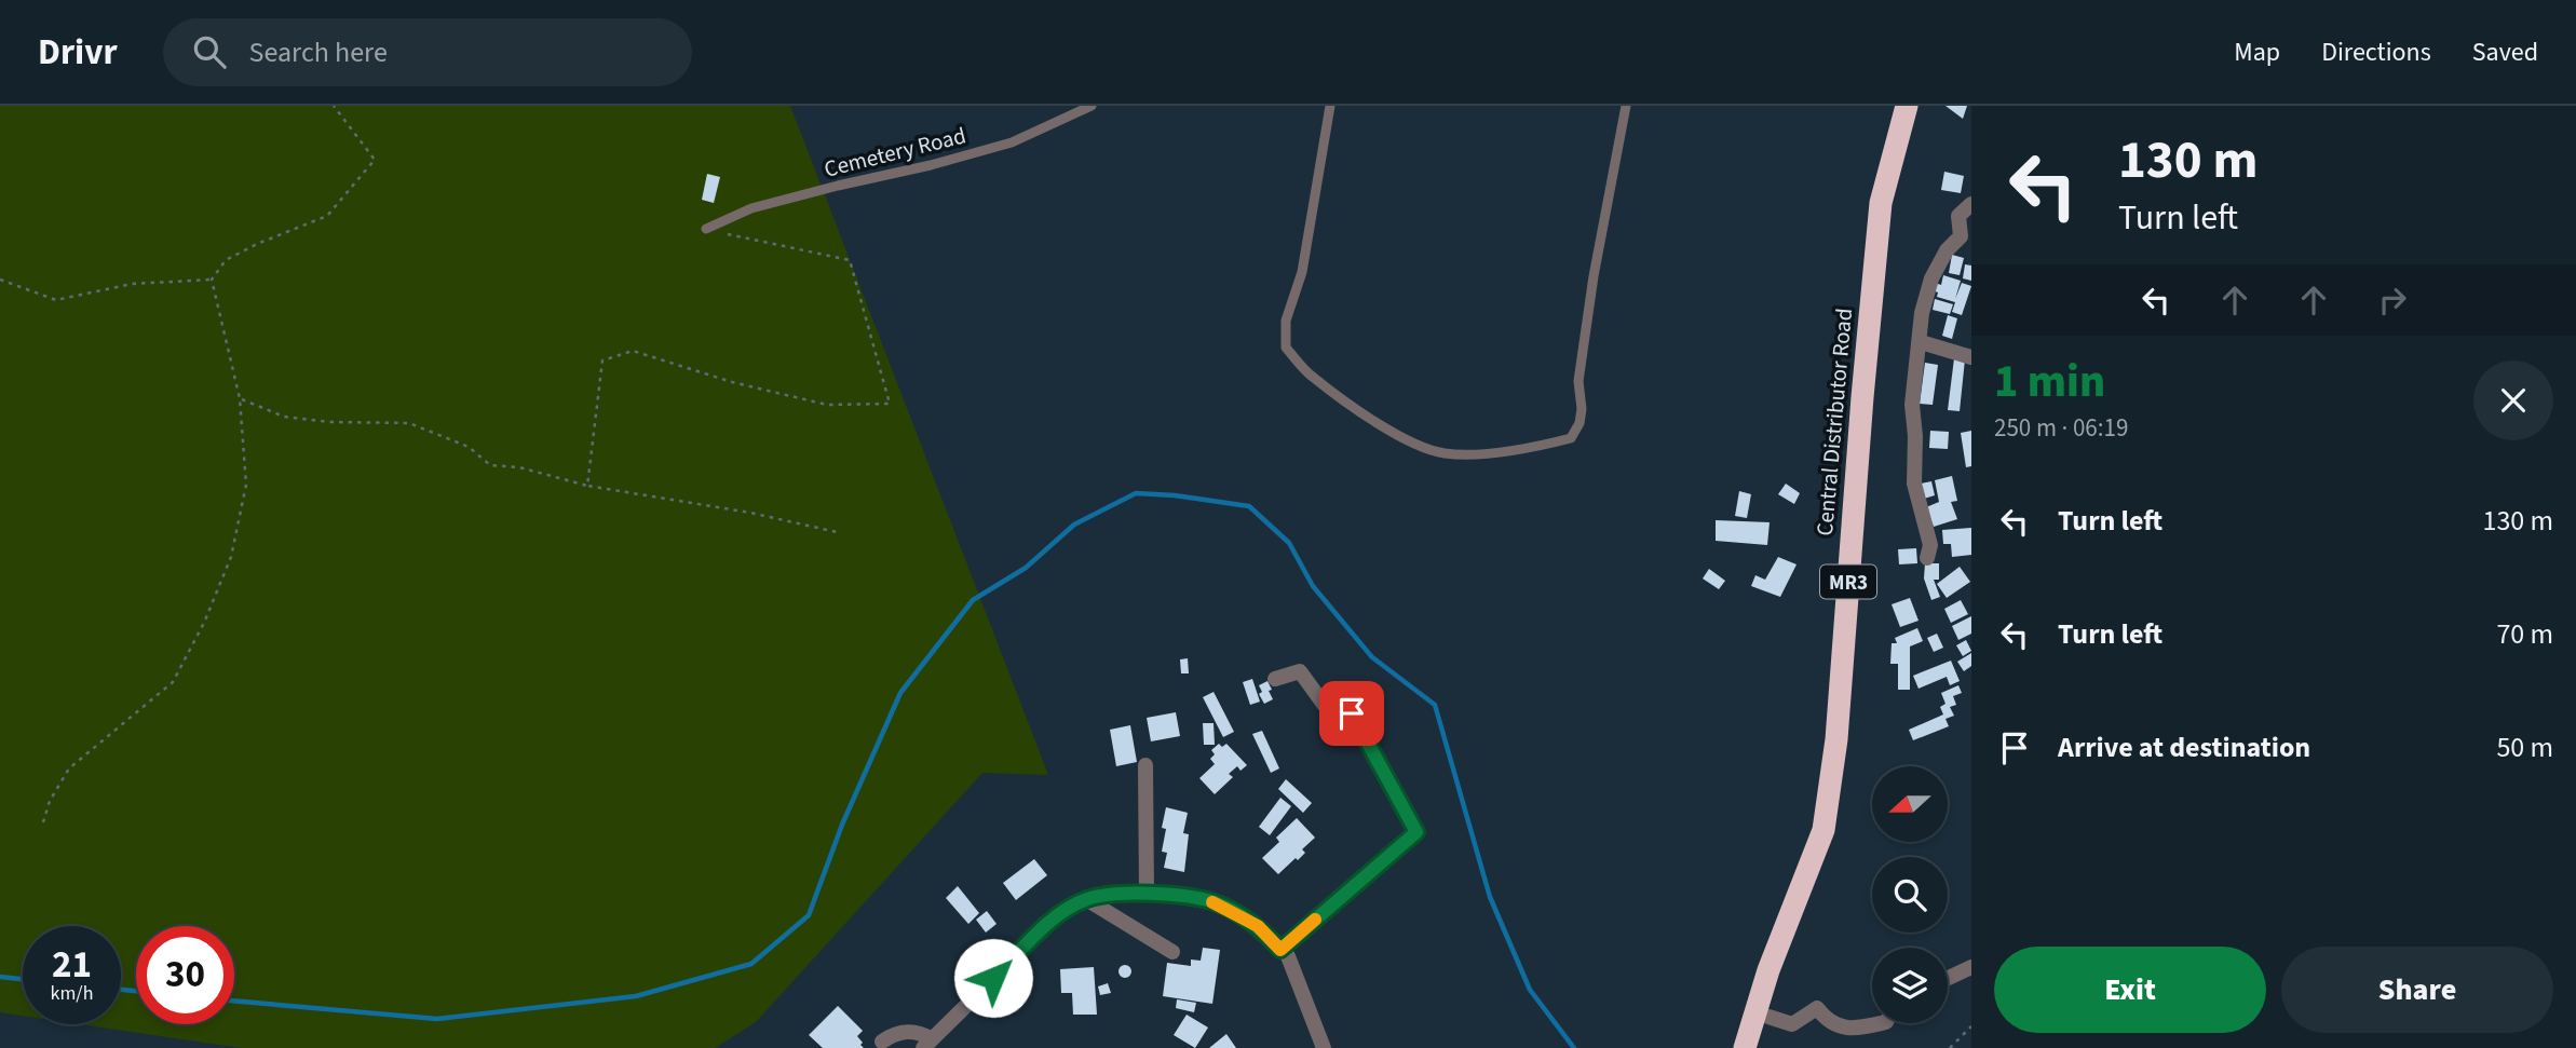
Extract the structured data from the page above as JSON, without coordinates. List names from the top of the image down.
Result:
{
  "streets": {
    "highway": ["Central Distributor Road", "MR3"],
    "lane": ["Cemetery Road"]
  },
  "north": "left",
  "page": {
    "header": "Drivr",
    "search": "Search here",
    "nav": ["Map", "Directions", "Saved"],
    "turn": ["130 m", "Turn left"],
    "heading": ["1 min", "250 m · 06:19"],
    "list": [
      {
        "name": "Turn left",
        "value": "130 m"
      },
      {
        "name": "Turn left",
        "value": "70 m"
      },
      {
        "name": "Arrive at destination",
        "value": "50 m"
      }
    ],
    "speed": "21 km/h",
    "limit": "30",
    "buttons": ["Exit", "Share"]
  }
}
